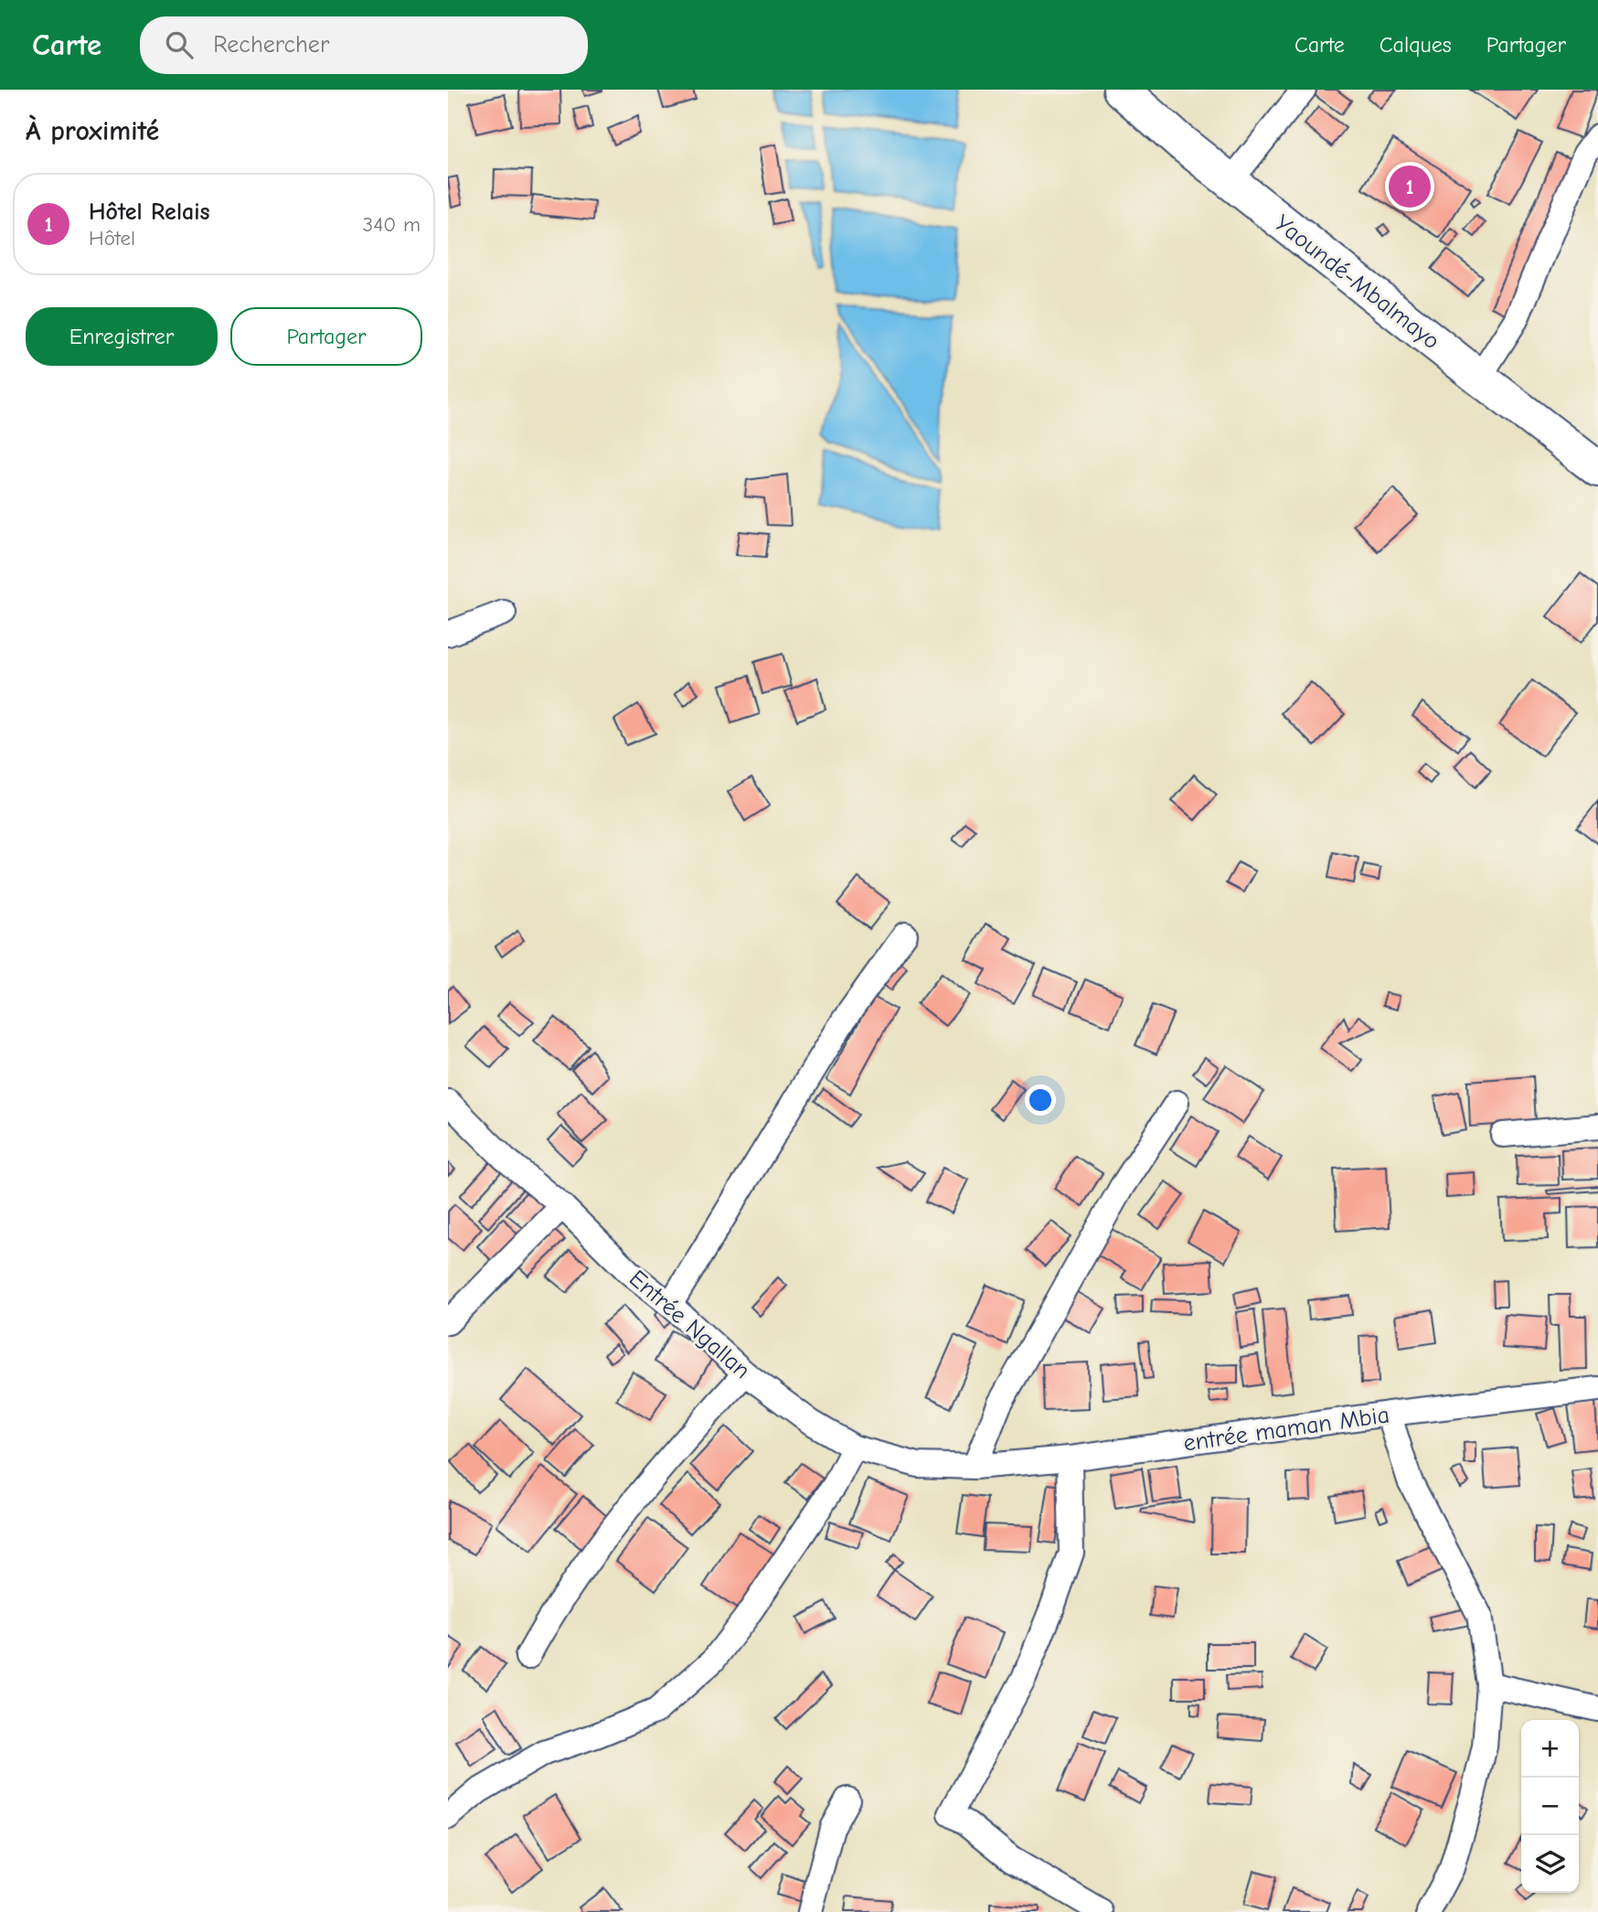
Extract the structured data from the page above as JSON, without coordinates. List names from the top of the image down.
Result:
{
  "streets": {
    "highway": ["Yaoundé-Mbalmayo"],
    "street": ["Entrée Ngallan", "entrée maman Mbia"]
  },
  "crossings": [
    ["Entrée Ngallan", "entrée maman Mbia"]
  ],
  "page": {
    "header": "Carte",
    "search": "Rechercher",
    "nav": ["Carte", "Calques", "Partager"],
    "heading": "À proximité",
    "pins": "1",
    "list": [
      {
        "mark": "1",
        "name": "Hôtel Relais",
        "note": "Hôtel",
        "value": "340 m"
      }
    ],
    "buttons": ["Enregistrer", "Partager"],
    "map_buttons": ["+", "−"]
  }
}
